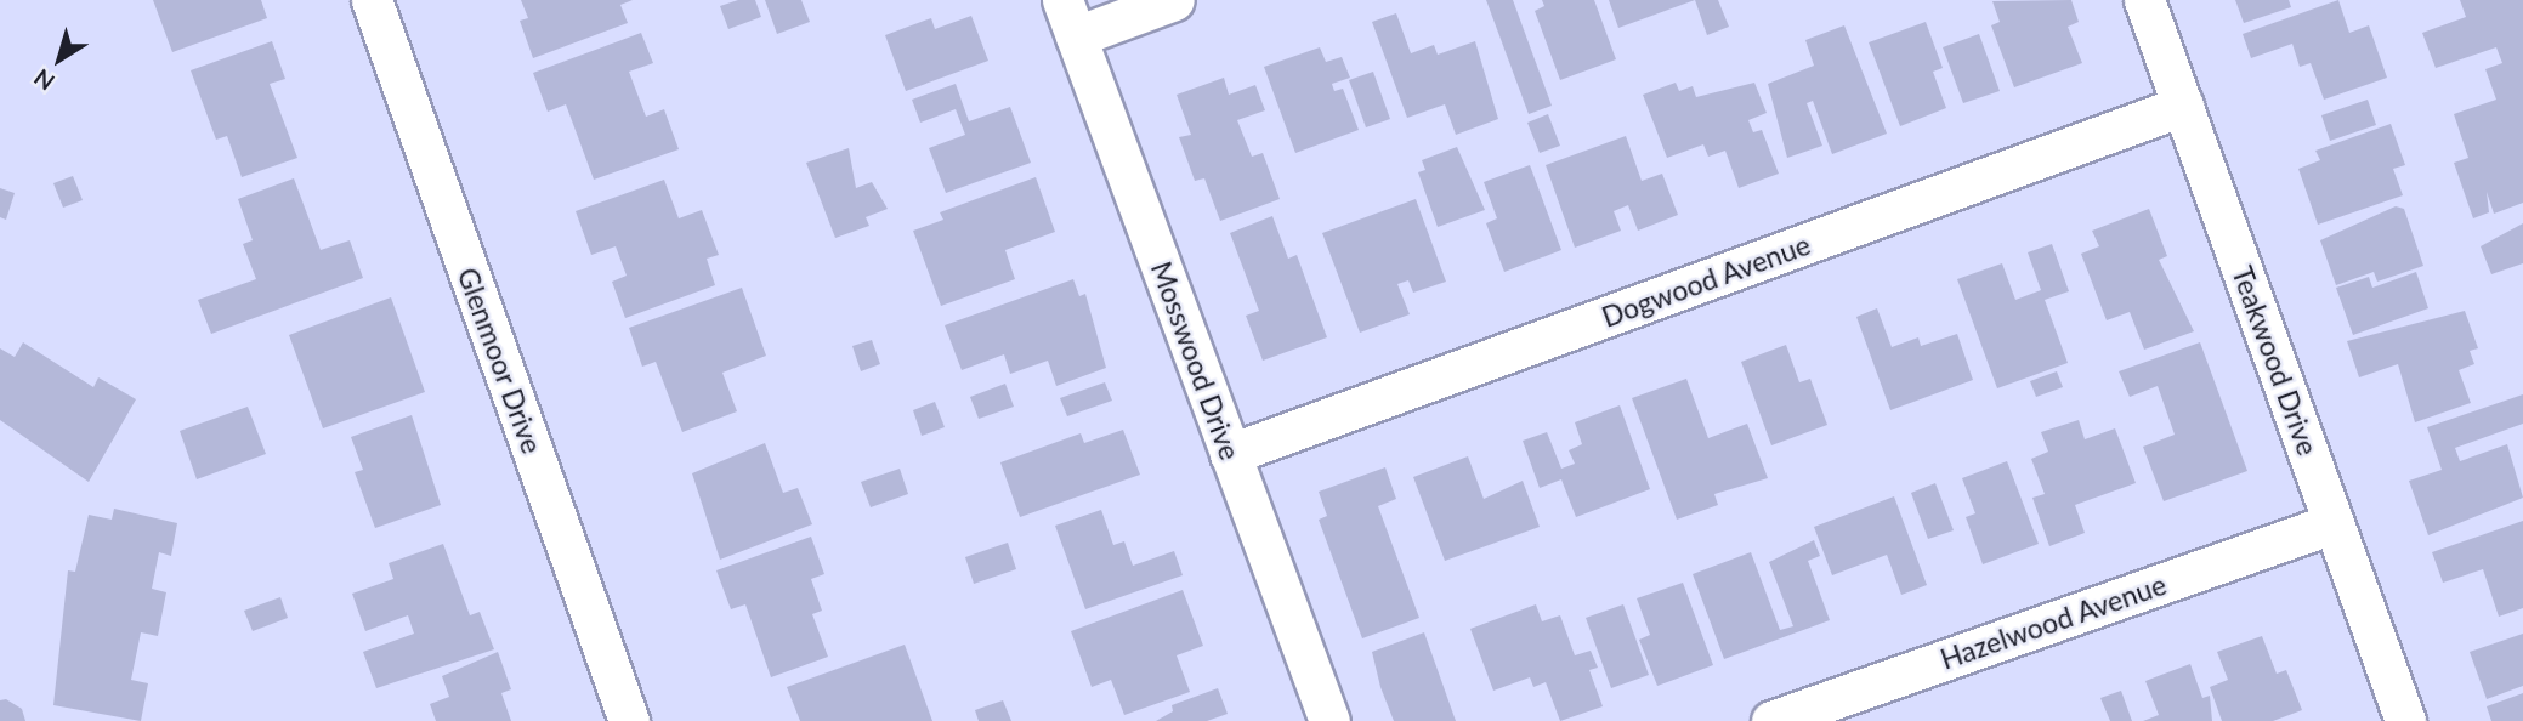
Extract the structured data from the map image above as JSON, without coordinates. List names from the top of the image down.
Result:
{
  "streets": {
    "street": [
      "Dogwood Avenue",
      "Glenmoor Drive",
      "Mosswood Drive",
      "Teakwood Drive",
      "Hazelwood Avenue"
    ]
  },
  "crossings": [
    ["Dogwood Avenue", "Mosswood Drive"],
    ["Dogwood Avenue", "Teakwood Drive"],
    ["Teakwood Drive", "Hazelwood Avenue"]
  ],
  "north": "bottom left"
}
